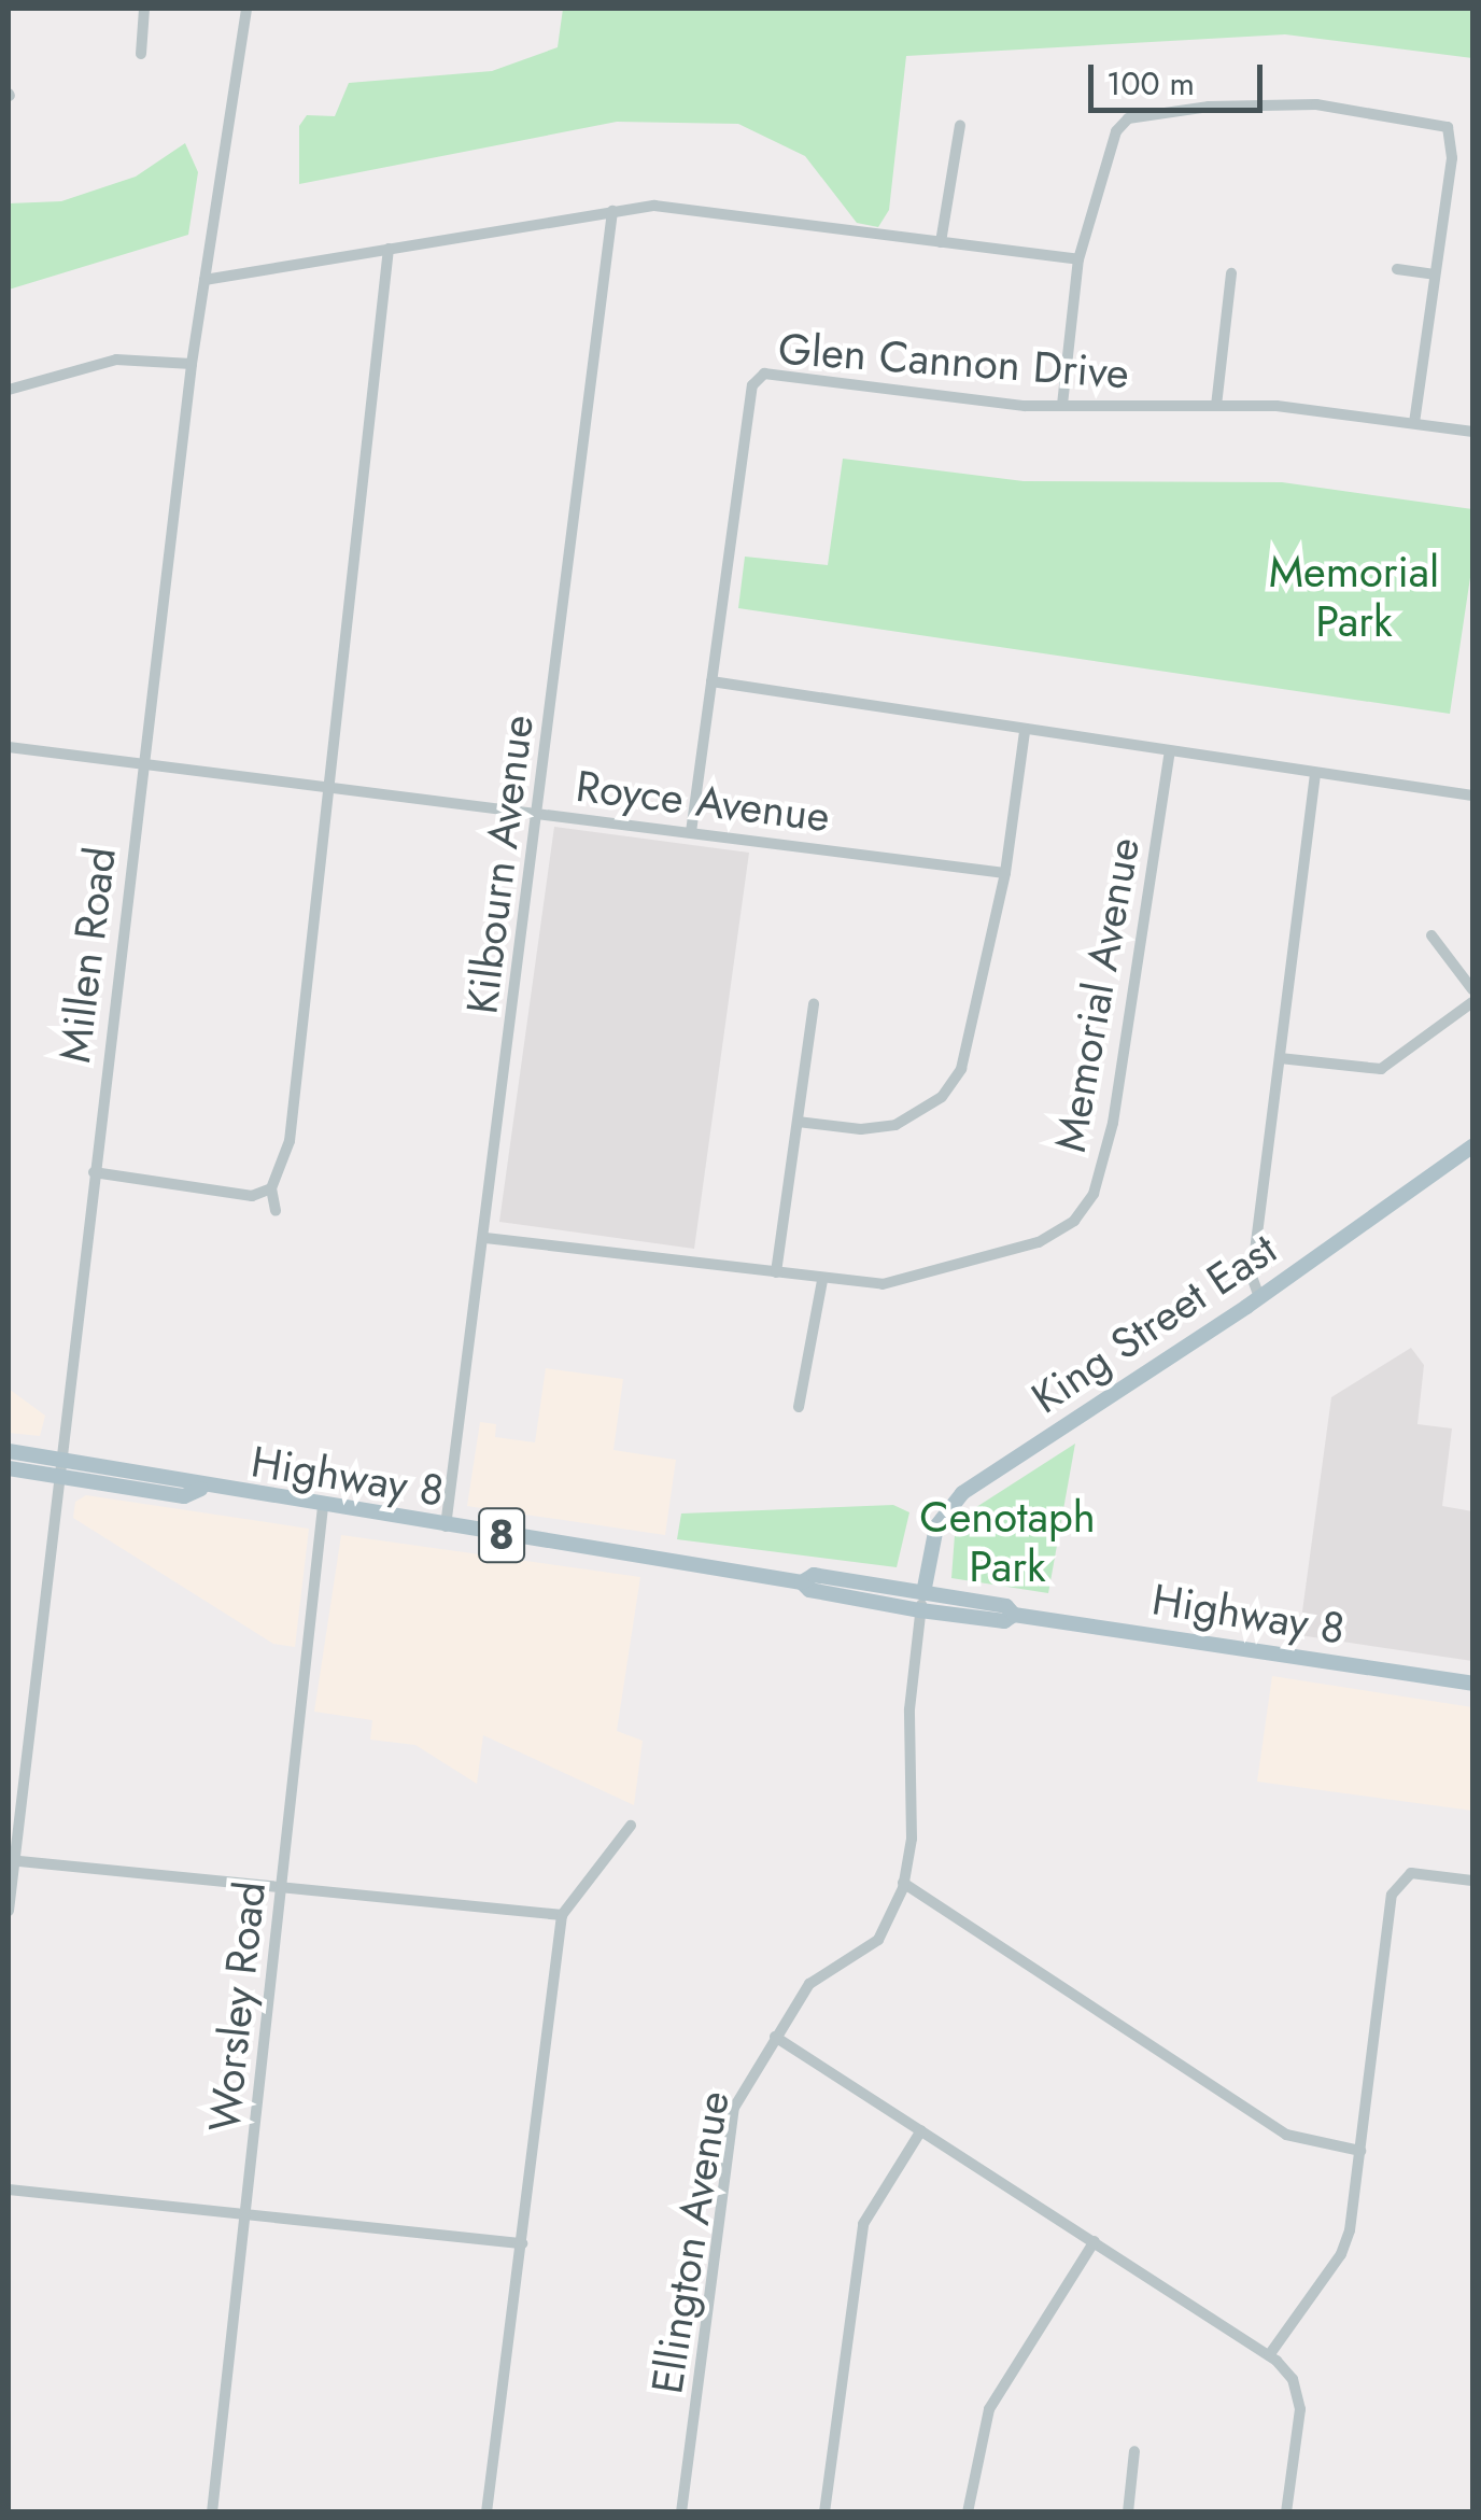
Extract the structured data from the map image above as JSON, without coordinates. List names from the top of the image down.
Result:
{
  "streets": {
    "main road": ["King Street East", "Highway 8", "8"],
    "street": [
      "Glen Cannon Drive",
      "Royce Avenue",
      "Kilbourn Avenue",
      "Millen Road",
      "Memorial Avenue",
      "Worsley Road",
      "Ellington Avenue"
    ]
  },
  "crossings": [
    ["Glen Cannon Drive", "Royce Avenue"],
    ["Royce Avenue", "Kilbourn Avenue"],
    ["Royce Avenue", "Millen Road"],
    ["Kilbourn Avenue", "Memorial Avenue"],
    ["Kilbourn Avenue", "Highway 8"],
    ["Millen Road", "Highway 8"],
    ["King Street East", "Highway 8"],
    ["King Street East", "Ellington Avenue"],
    ["Highway 8", "Worsley Road"],
    ["Highway 8", "Ellington Avenue"]
  ],
  "parks": ["Memorial Park", "Cenotaph Park"],
  "scale_bar": "100 m"
}
